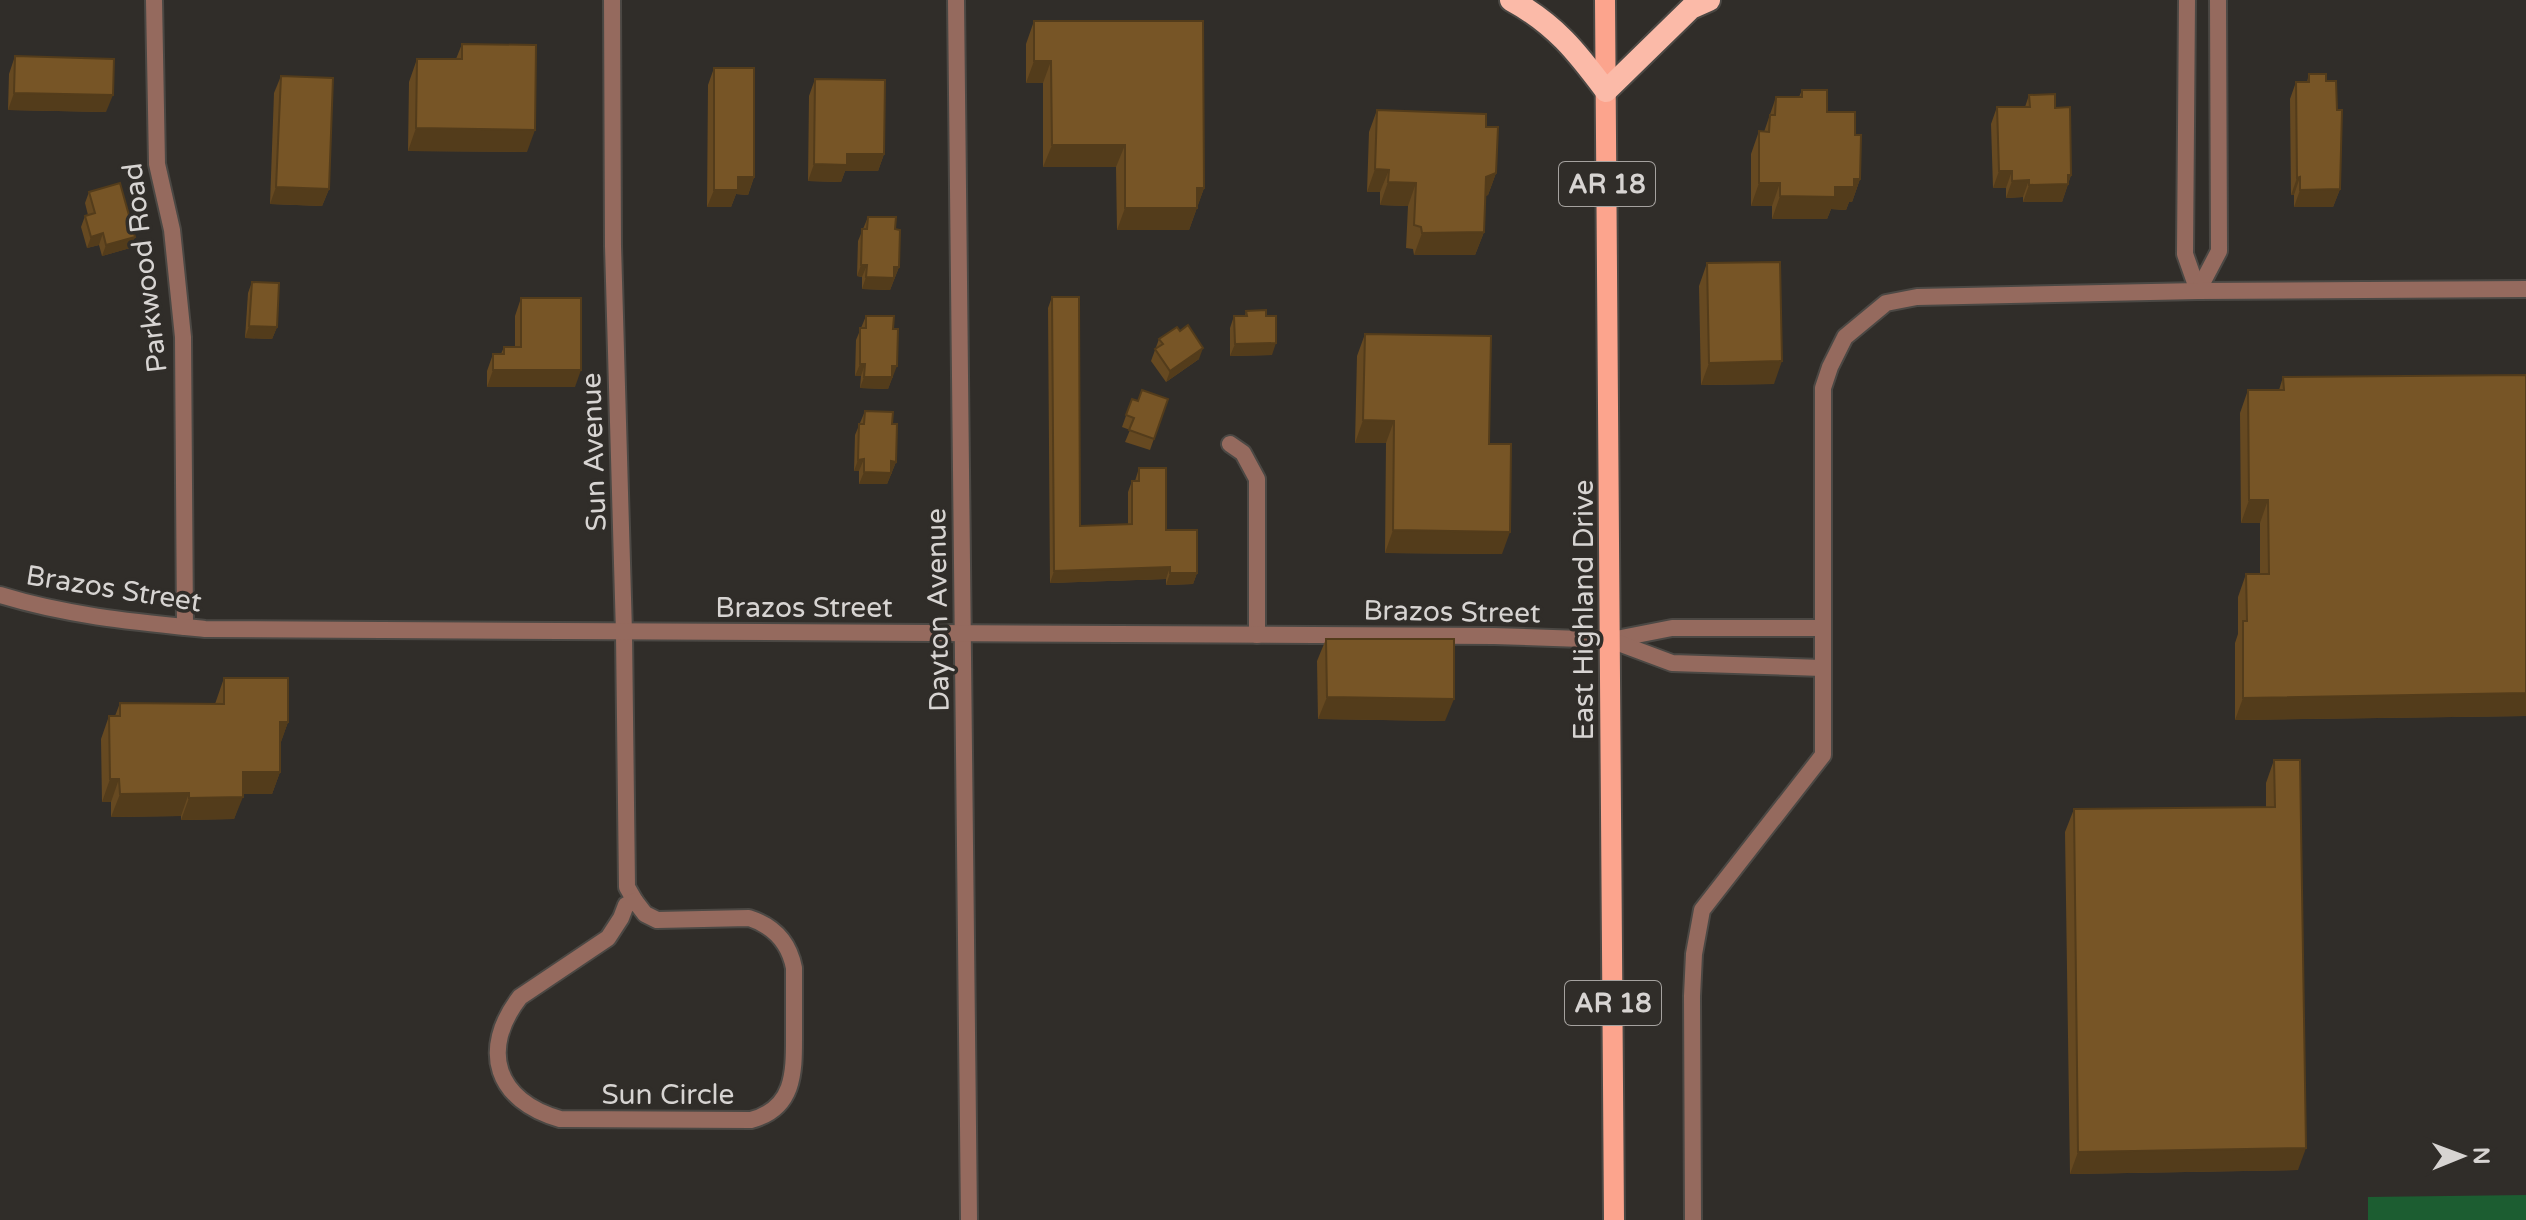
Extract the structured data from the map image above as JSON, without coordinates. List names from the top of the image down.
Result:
{
  "streets": {
    "main road": ["AR 18", "East Highland Drive"],
    "street": [
      "Parkwood Road",
      "Sun Avenue",
      "Brazos Street",
      "Dayton Avenue",
      "Sun Circle"
    ]
  },
  "crossings": [
    ["Parkwood Road", "Brazos Street"],
    ["Sun Avenue", "Brazos Street"],
    ["Sun Avenue", "Sun Circle"],
    ["Brazos Street", "Dayton Avenue"],
    ["Brazos Street", "East Highland Drive"]
  ],
  "north": "right"
}
